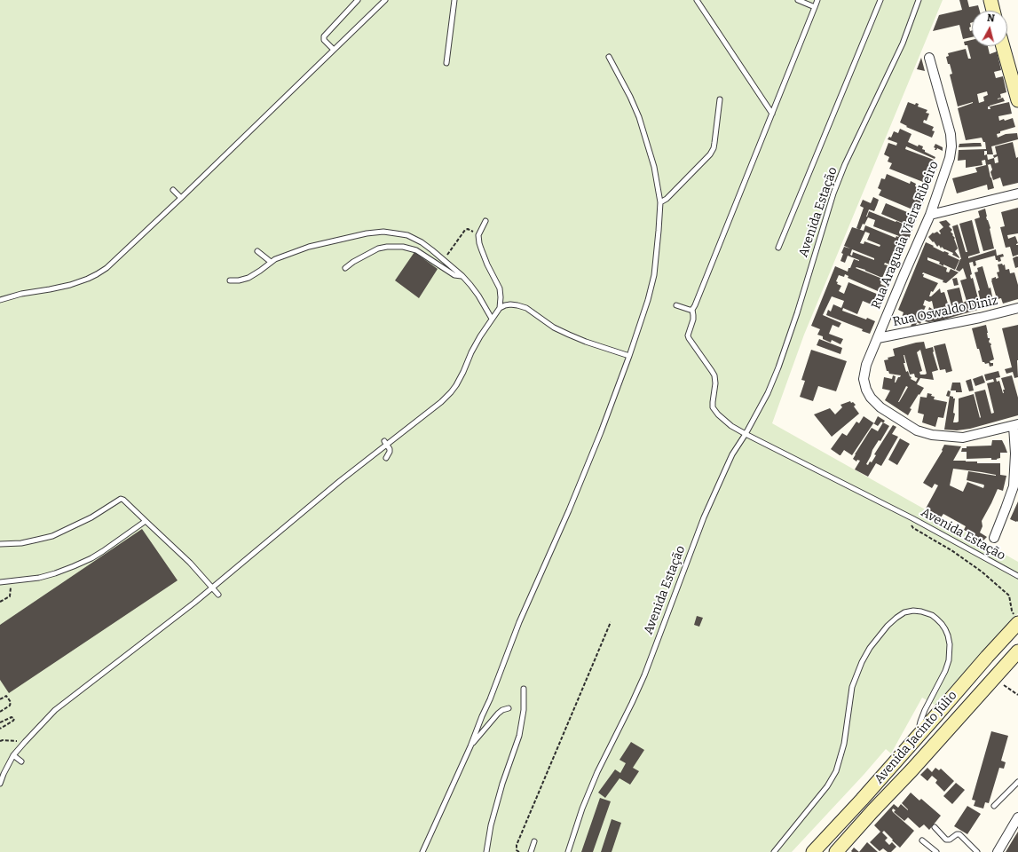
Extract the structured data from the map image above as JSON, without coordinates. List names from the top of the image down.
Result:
{
  "streets": {
    "street": ["Rua Araguaia Vieira Ribeiro", "Rua Oswaldo Diniz", "Avenida Jacinto Júlio"],
    "lane": ["Avenida Estação"]
  },
  "crossings": [
    ["Rua Araguaia Vieira Ribeiro", "Rua Oswaldo Diniz"]
  ],
  "north": "top"
}
